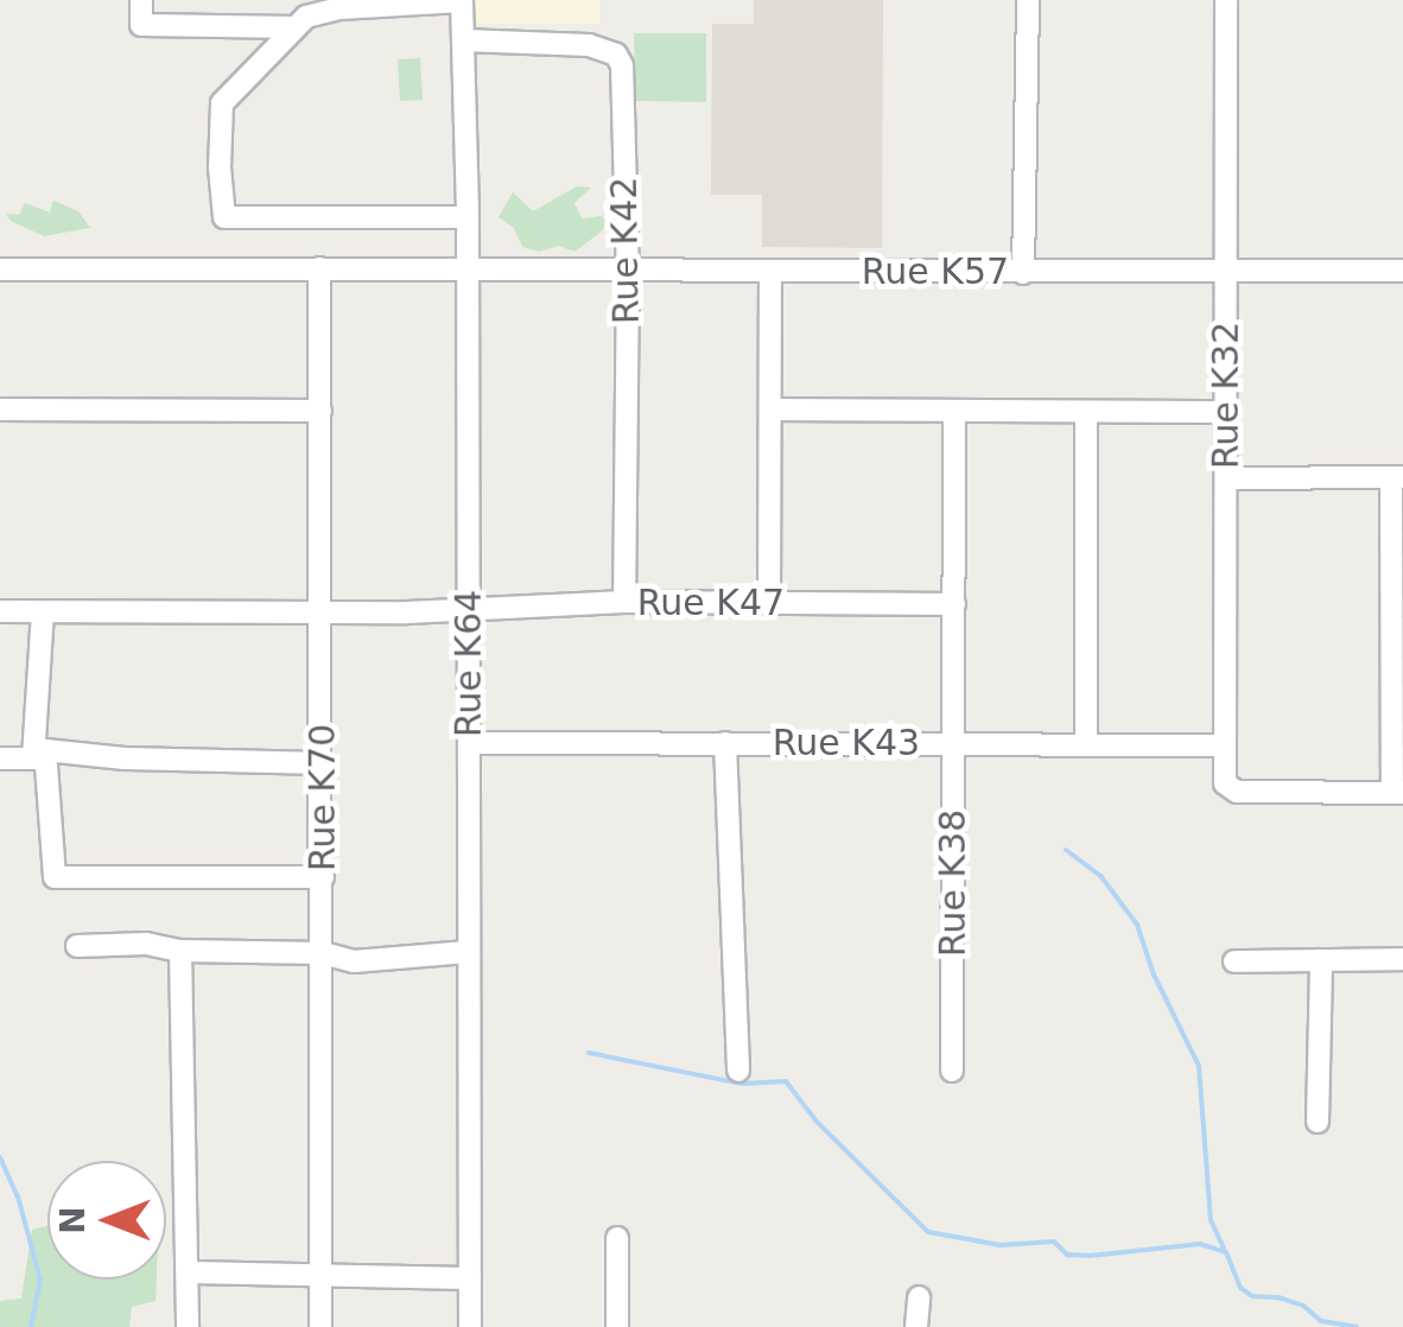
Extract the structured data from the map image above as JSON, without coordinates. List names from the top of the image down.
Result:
{
  "streets": {
    "street": [
      "Rue K42",
      "Rue K57",
      "Rue K32",
      "Rue K47",
      "Rue K64",
      "Rue K43",
      "Rue K70",
      "Rue K38"
    ]
  },
  "crossings": [
    ["Rue K42", "Rue K57"],
    ["Rue K42", "Rue K47"],
    ["Rue K42", "Rue K64"],
    ["Rue K57", "Rue K32"],
    ["Rue K57", "Rue K64"],
    ["Rue K57", "Rue K70"],
    ["Rue K32", "Rue K43"],
    ["Rue K47", "Rue K64"],
    ["Rue K47", "Rue K70"],
    ["Rue K47", "Rue K38"],
    ["Rue K64", "Rue K43"],
    ["Rue K43", "Rue K38"]
  ],
  "north": "left"
}
